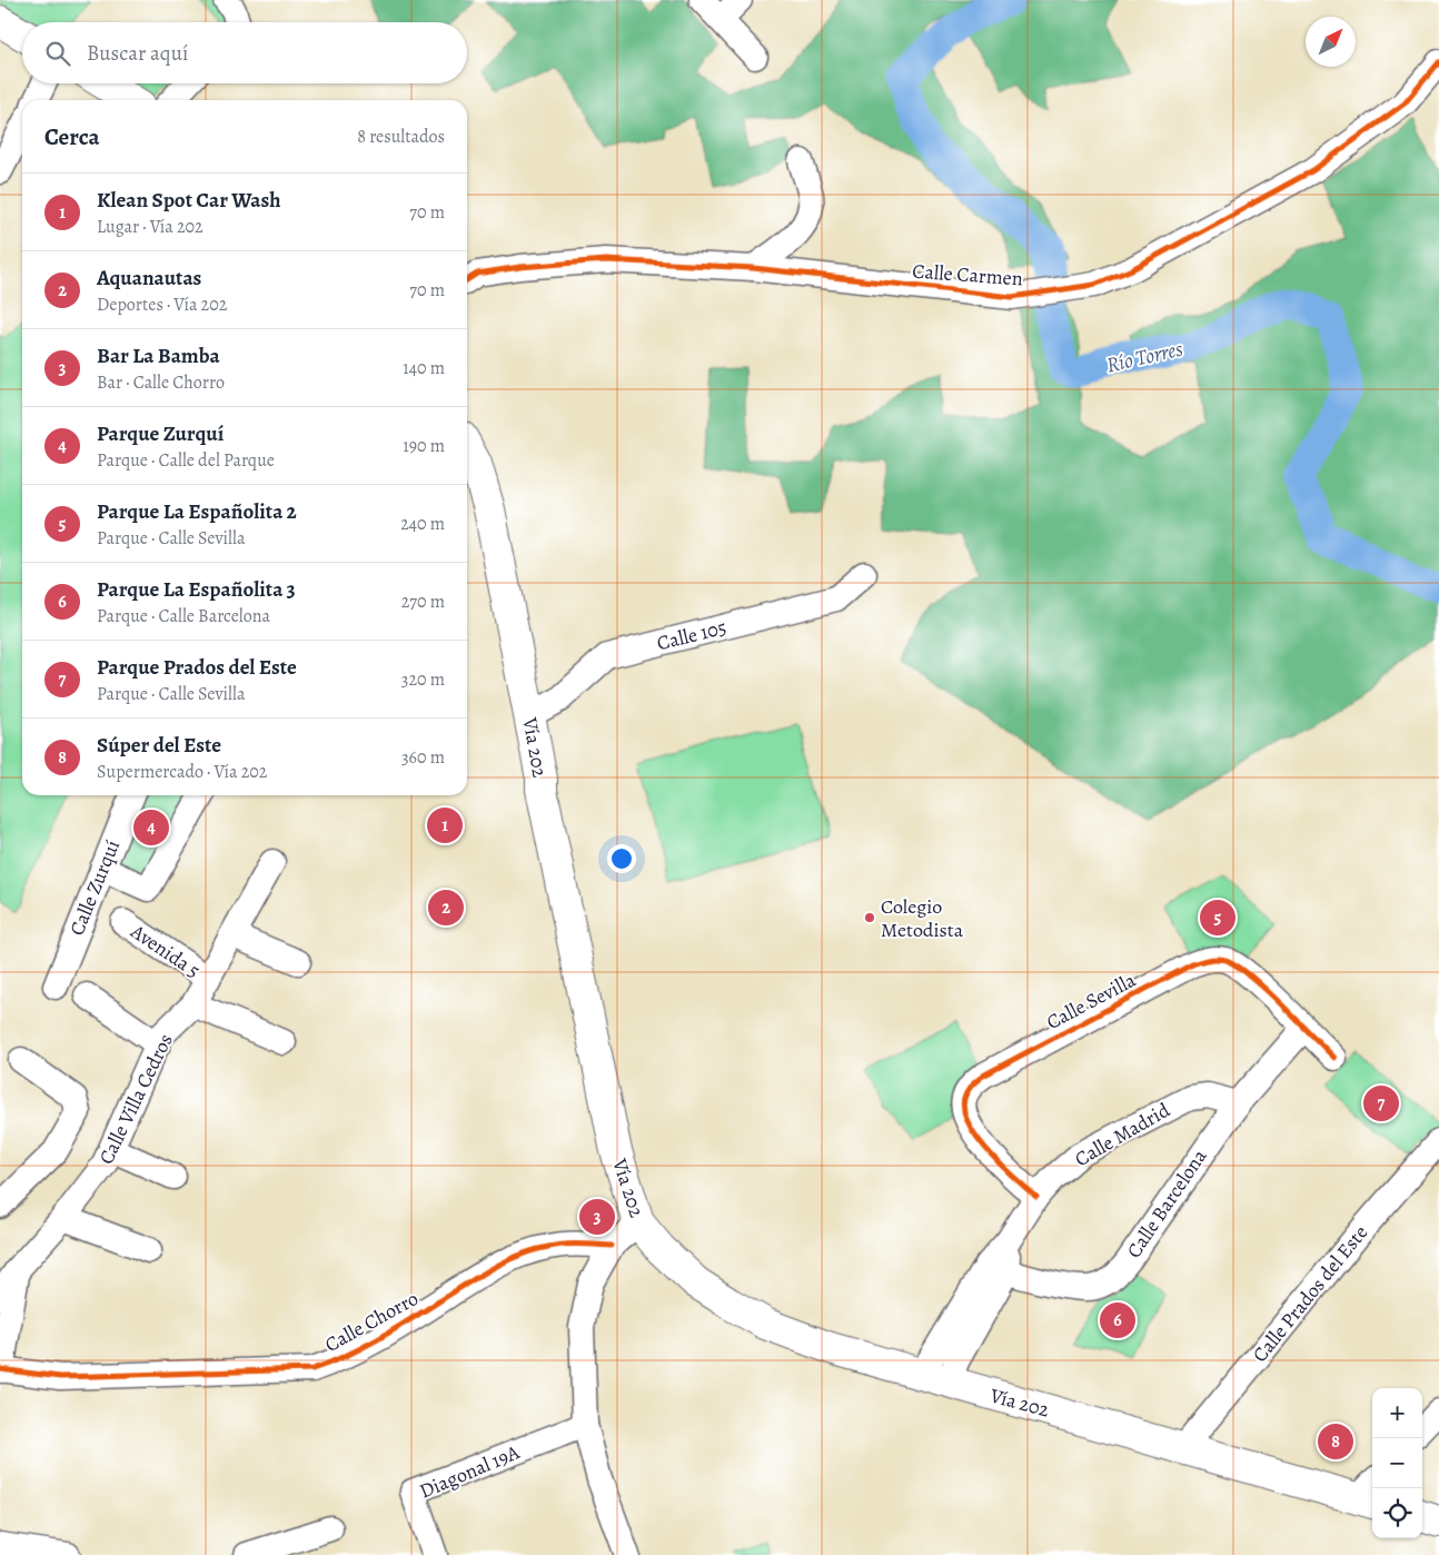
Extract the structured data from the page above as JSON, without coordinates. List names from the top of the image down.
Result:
{
  "streets": {
    "main road": ["Vía 202"],
    "street": [
      "Calle Carmen",
      "Calle 105",
      "Calle Zurquí",
      "Avenida 5",
      "Calle Sevilla",
      "Calle Villa Cedros",
      "Calle Madrid",
      "Calle Barcelona",
      "Calle Prados del Este",
      "Calle Chorro",
      "Diagonal 19A"
    ]
  },
  "crossings": [
    ["Calle 105", "Vía 202"],
    ["Vía 202", "Calle Madrid"],
    ["Vía 202", "Calle Prados del Este"],
    ["Avenida 5", "Calle Villa Cedros"],
    ["Calle Sevilla", "Calle Madrid"],
    ["Calle Sevilla", "Calle Barcelona"],
    ["Calle Madrid", "Calle Barcelona"]
  ],
  "water": ["Río Torres"],
  "places": ["Colegio Metodista"],
  "north": "top right",
  "page": {
    "search": "Buscar aquí",
    "heading": ["Cerca", "8 resultados"],
    "list": [
      {
        "mark": "1",
        "name": "Klean Spot Car Wash",
        "note": "Lugar · Vía 202",
        "value": "70 m"
      },
      {
        "mark": "2",
        "name": "Aquanautas",
        "note": "Deportes · Vía 202",
        "value": "70 m"
      },
      {
        "mark": "3",
        "name": "Bar La Bamba",
        "note": "Bar · Calle Chorro",
        "value": "140 m"
      },
      {
        "mark": "4",
        "name": "Parque Zurquí",
        "note": "Parque · Calle del Parque",
        "value": "190 m"
      },
      {
        "mark": "5",
        "name": "Parque La Españolita 2",
        "note": "Parque · Calle Sevilla",
        "value": "240 m"
      },
      {
        "mark": "6",
        "name": "Parque La Españolita 3",
        "note": "Parque · Calle Barcelona",
        "value": "270 m"
      },
      {
        "mark": "7",
        "name": "Parque Prados del Este",
        "note": "Parque · Calle Sevilla",
        "value": "320 m"
      },
      {
        "mark": "8",
        "name": "Súper del Este",
        "note": "Supermercado · Vía 202",
        "value": "360 m"
      }
    ],
    "pins": [
      "1",
      "4",
      "2",
      "5",
      "7",
      "3",
      "6",
      "8"
    ],
    "map_buttons": ["+", "−"]
  }
}
